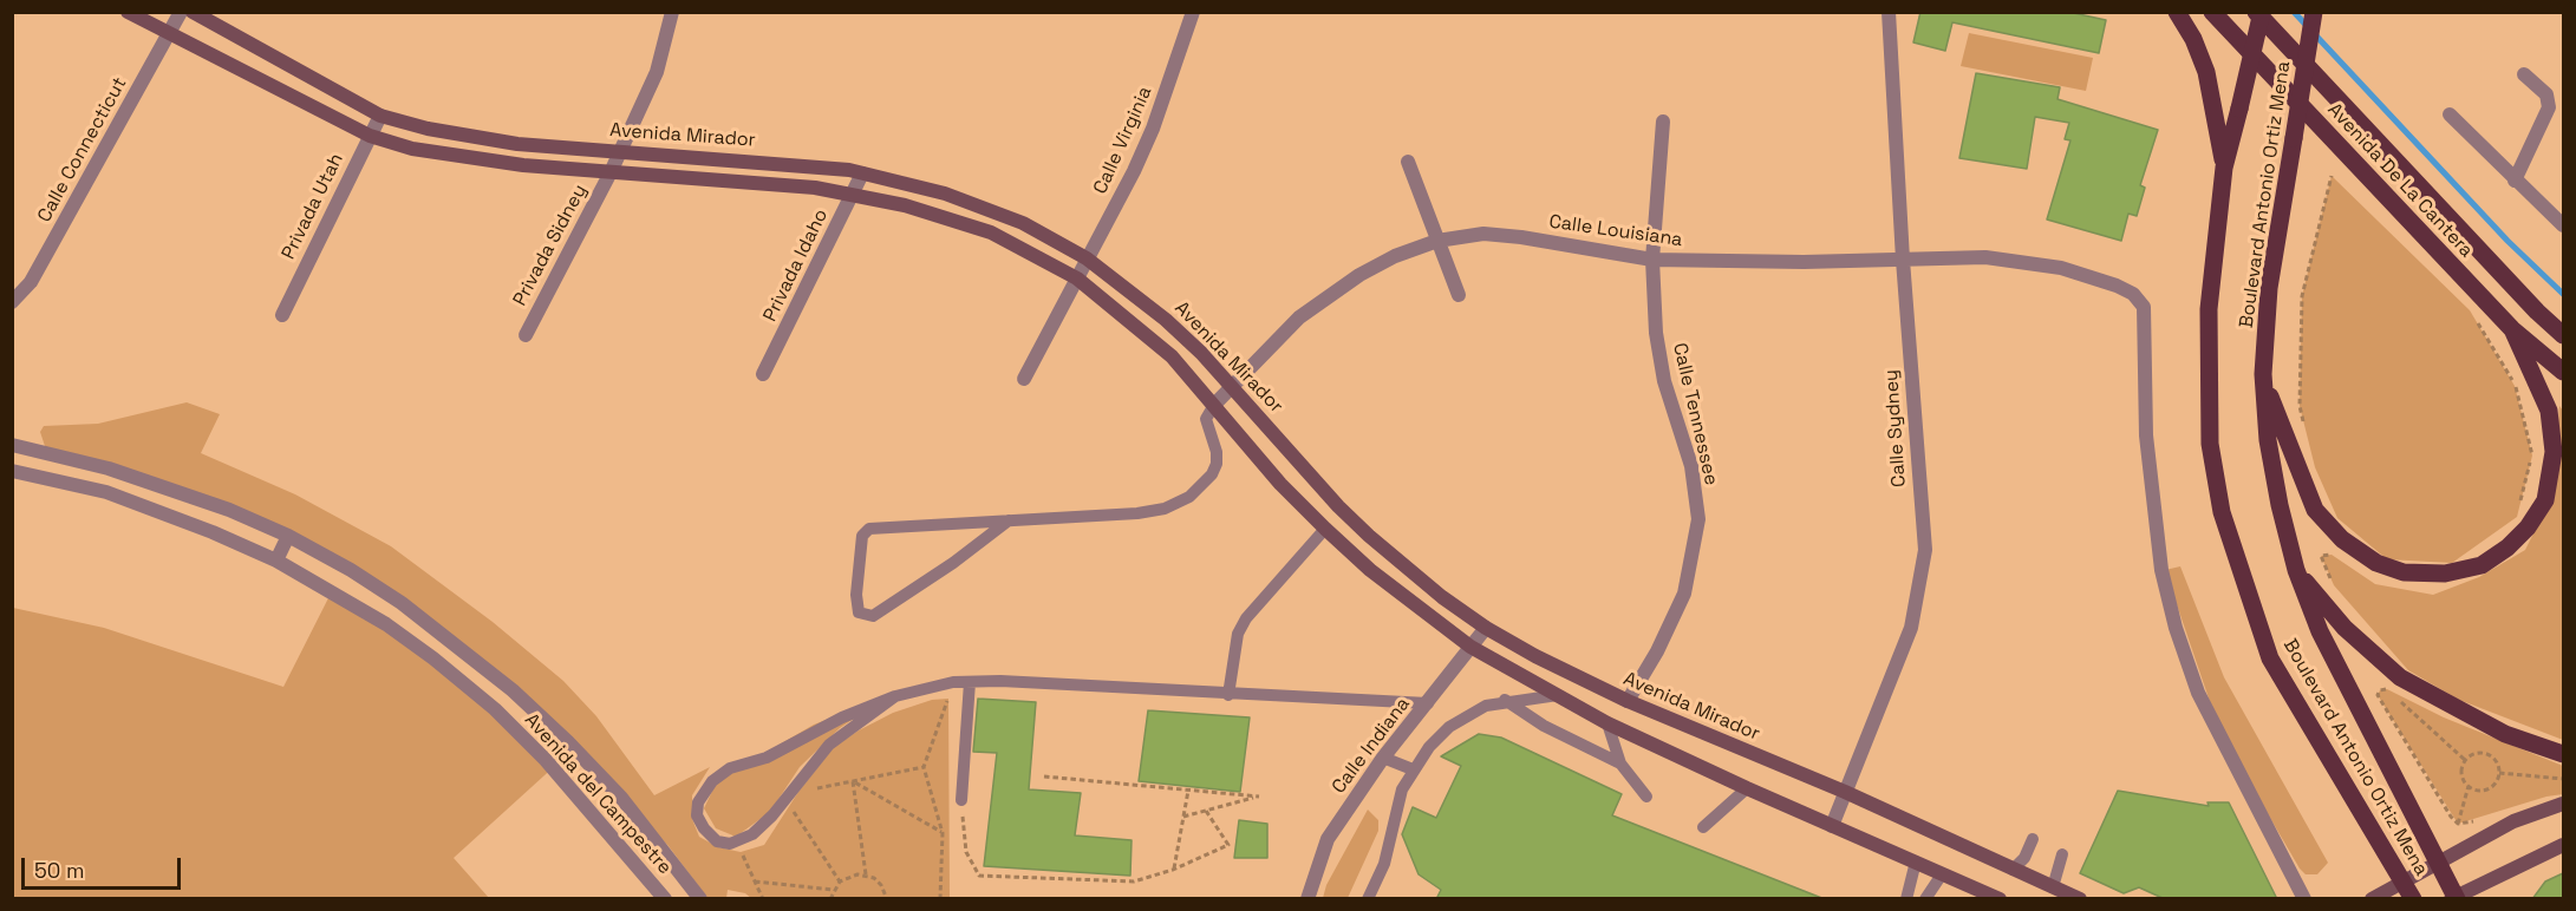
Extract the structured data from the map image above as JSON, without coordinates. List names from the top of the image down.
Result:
{
  "streets": {
    "main road": ["Avenida Mirador", "Avenida De La Cantera", "Boulevard Antonio Ortiz Mena"],
    "street": [
      "Calle Virginia",
      "Calle Connecticut",
      "Privada Utah",
      "Calle Louisiana",
      "Privada Sidney",
      "Privada Idaho",
      "Calle Tennessee",
      "Calle Sydney",
      "Calle Indiana",
      "Avenida del Campestre"
    ]
  },
  "crossings": [
    ["Avenida Mirador", "Calle Virginia"],
    ["Avenida Mirador", "Calle Connecticut"],
    ["Avenida Mirador", "Privada Utah"],
    ["Avenida Mirador", "Calle Louisiana"],
    ["Avenida Mirador", "Privada Sidney"],
    ["Avenida Mirador", "Privada Idaho"],
    ["Avenida Mirador", "Calle Tennessee"],
    ["Avenida Mirador", "Calle Sydney"],
    ["Avenida Mirador", "Calle Indiana"],
    ["Avenida De La Cantera", "Boulevard Antonio Ortiz Mena"],
    ["Calle Louisiana", "Calle Tennessee"],
    ["Calle Louisiana", "Calle Sydney"]
  ],
  "scale_bar": "50 m"
}
